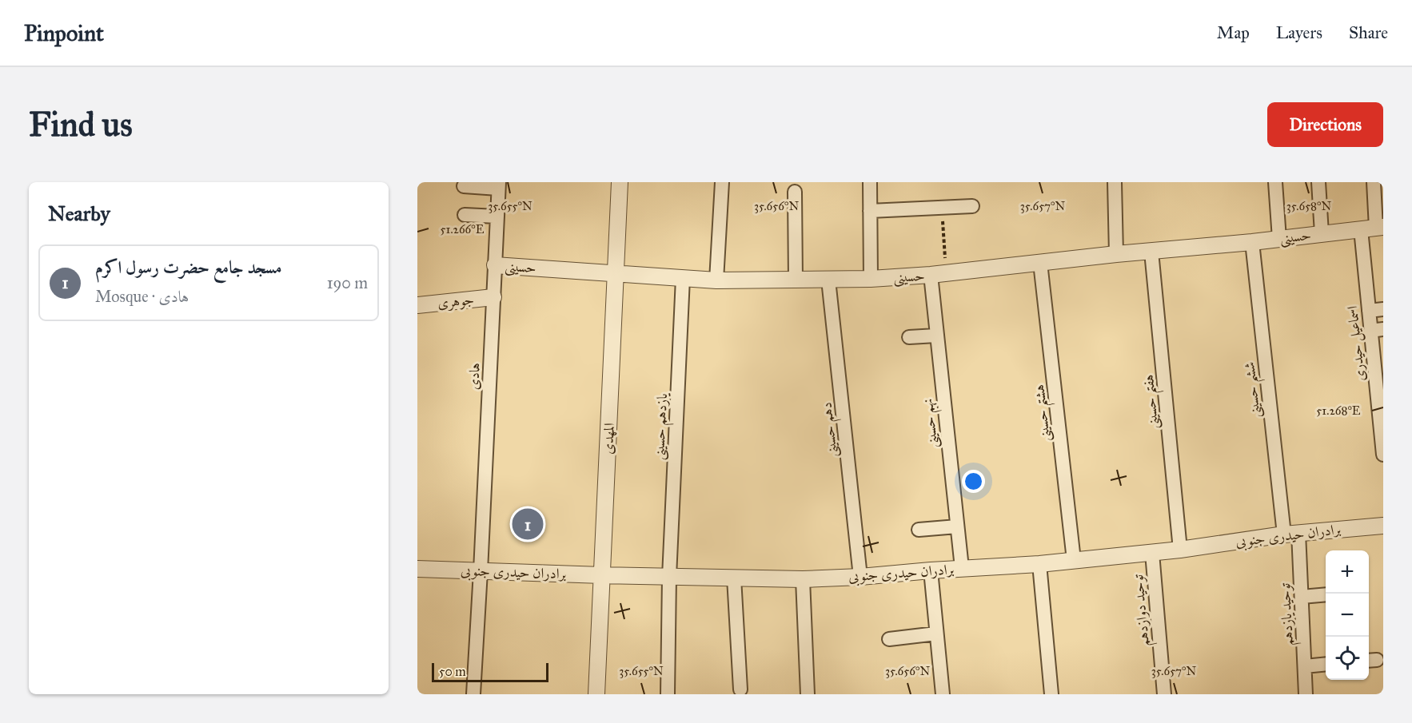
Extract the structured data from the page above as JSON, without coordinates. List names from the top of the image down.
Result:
{
  "streets": {
    "street": [
      "حسینی",
      "جوهری",
      "اسماعیل حیدری",
      "هادی",
      "ششم حسینی",
      "هفتم حسینی",
      "هشتم حسینی",
      "نهم حسینی",
      "یازدهم حسینی",
      "دهم حسینی",
      "المهدی",
      "برادران حیدری جنوبی",
      "توحید دوازدهم",
      "توحید یازدهم"
    ]
  },
  "crossings": [
    ["حسینی", "اسماعیل حیدری"],
    ["حسینی", "هادی"],
    ["حسینی", "ششم حسینی"],
    ["حسینی", "هفتم حسینی"],
    ["حسینی", "هشتم حسینی"],
    ["حسینی", "نهم حسینی"],
    ["حسینی", "یازدهم حسینی"],
    ["حسینی", "دهم حسینی"],
    ["حسینی", "المهدی"],
    ["جوهری", "هادی"],
    ["هادی", "برادران حیدری جنوبی"],
    ["ششم حسینی", "برادران حیدری جنوبی"],
    ["ششم حسینی", "توحید یازدهم"],
    ["هفتم حسینی", "برادران حیدری جنوبی"],
    ["هشتم حسینی", "برادران حیدری جنوبی"],
    ["نهم حسینی", "برادران حیدری جنوبی"],
    ["یازدهم حسینی", "برادران حیدری جنوبی"],
    ["دهم حسینی", "برادران حیدری جنوبی"],
    ["المهدی", "برادران حیدری جنوبی"],
    ["برادران حیدری جنوبی", "توحید دوازدهم"],
    ["برادران حیدری جنوبی", "توحید یازدهم"]
  ],
  "scale_bar": "50 m",
  "page": {
    "header": "Pinpoint",
    "nav": ["Map", "Layers", "Share"],
    "buttons": "Directions",
    "title": "Find us",
    "heading": "Nearby",
    "list": [
      {
        "mark": "1",
        "name": "مسجد جامع حضرت رسول اکرم",
        "note": "Mosque · هادی",
        "value": "190 m"
      }
    ],
    "pins": "1",
    "map_buttons": ["+", "−"],
    "scale": "50 m"
  },
  "coordinates": [
    "35.655°N",
    "35.656°N",
    "35.657°N",
    "35.658°N",
    "51.266°E",
    "51.268°E"
  ]
}
